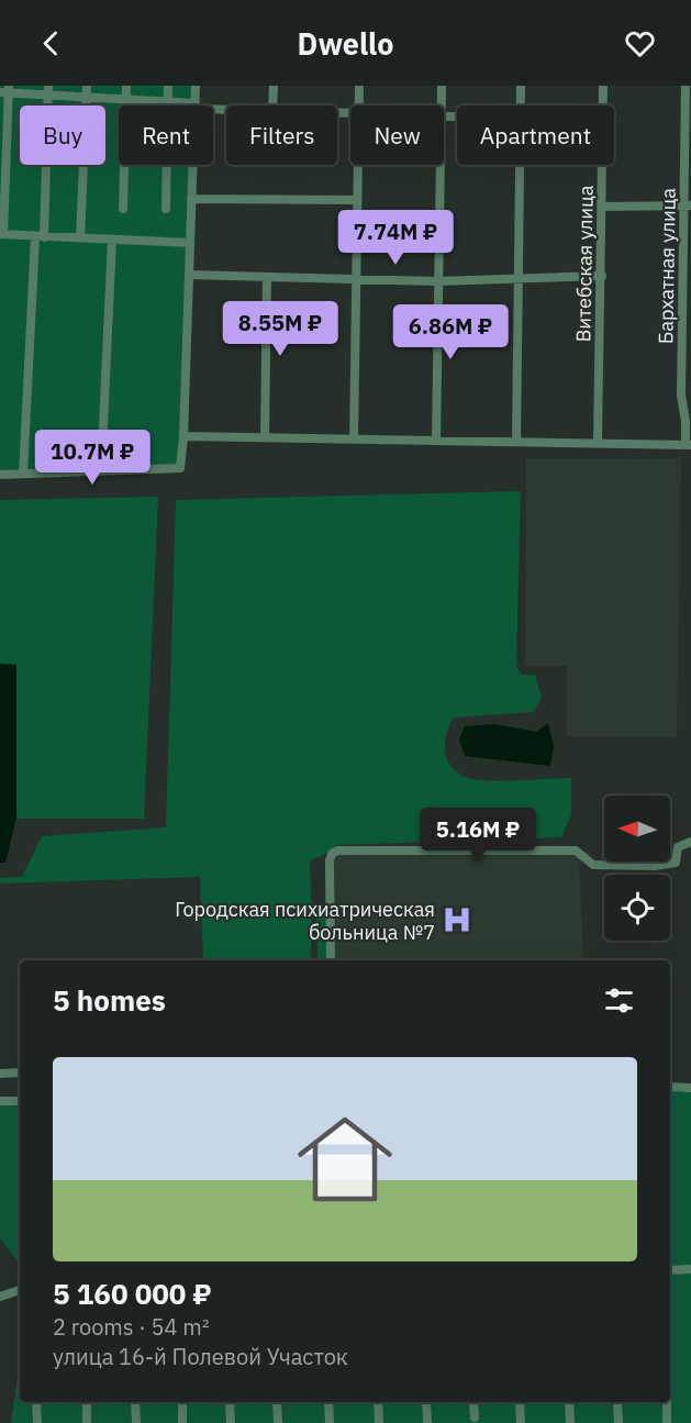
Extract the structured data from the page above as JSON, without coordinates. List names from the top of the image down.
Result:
{
  "streets": {
    "street": ["Витебская улица", "Бархатная улица"]
  },
  "places": {
    "hospital": ["Городская психиатрическая больница №7"]
  },
  "north": "left",
  "page": {
    "header": "Dwello",
    "chip": [
      "Buy",
      "Rent",
      "Filters",
      "New",
      "Apartment"
    ],
    "price": [
      "7.74M ₽",
      "8.55M ₽",
      "6.86M ₽",
      "10.7M ₽",
      "5.16M ₽"
    ],
    "heading": "5 homes",
    "list": [
      {
        "name": "5 160 000 ₽",
        "note": "2 rooms · 54 m² · улица 16-й Полевой Участок"
      }
    ]
  }
}
